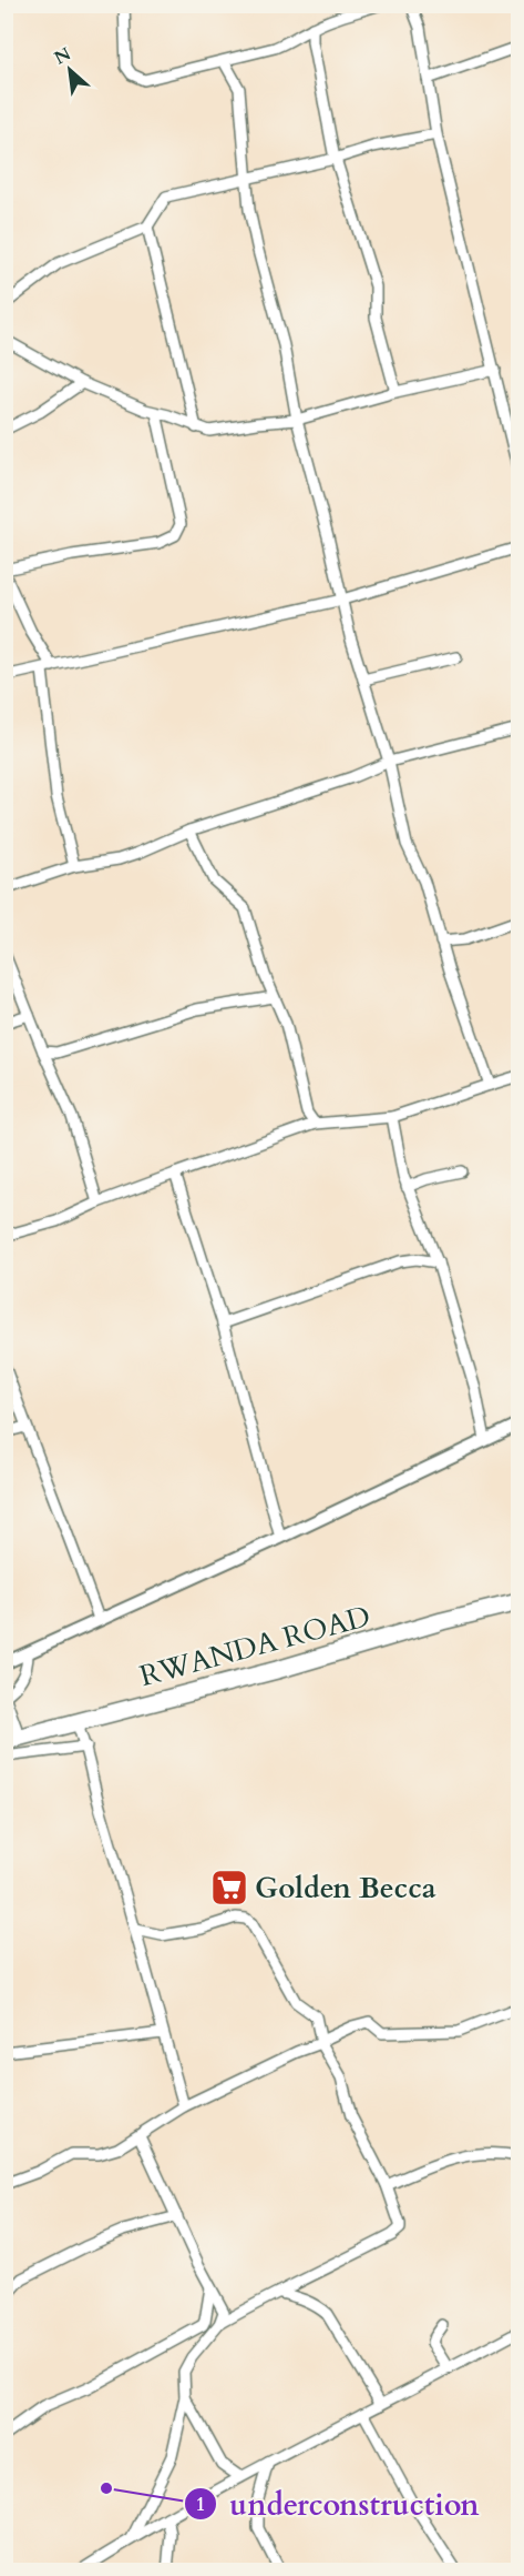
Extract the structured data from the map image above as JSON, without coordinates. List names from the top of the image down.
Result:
{
  "streets": {
    "highway": ["RWANDA ROAD"]
  },
  "places": {
    "supermarket": ["Golden Becca"],
    "other": ["underconstruction"]
  },
  "north": "top left"
}
